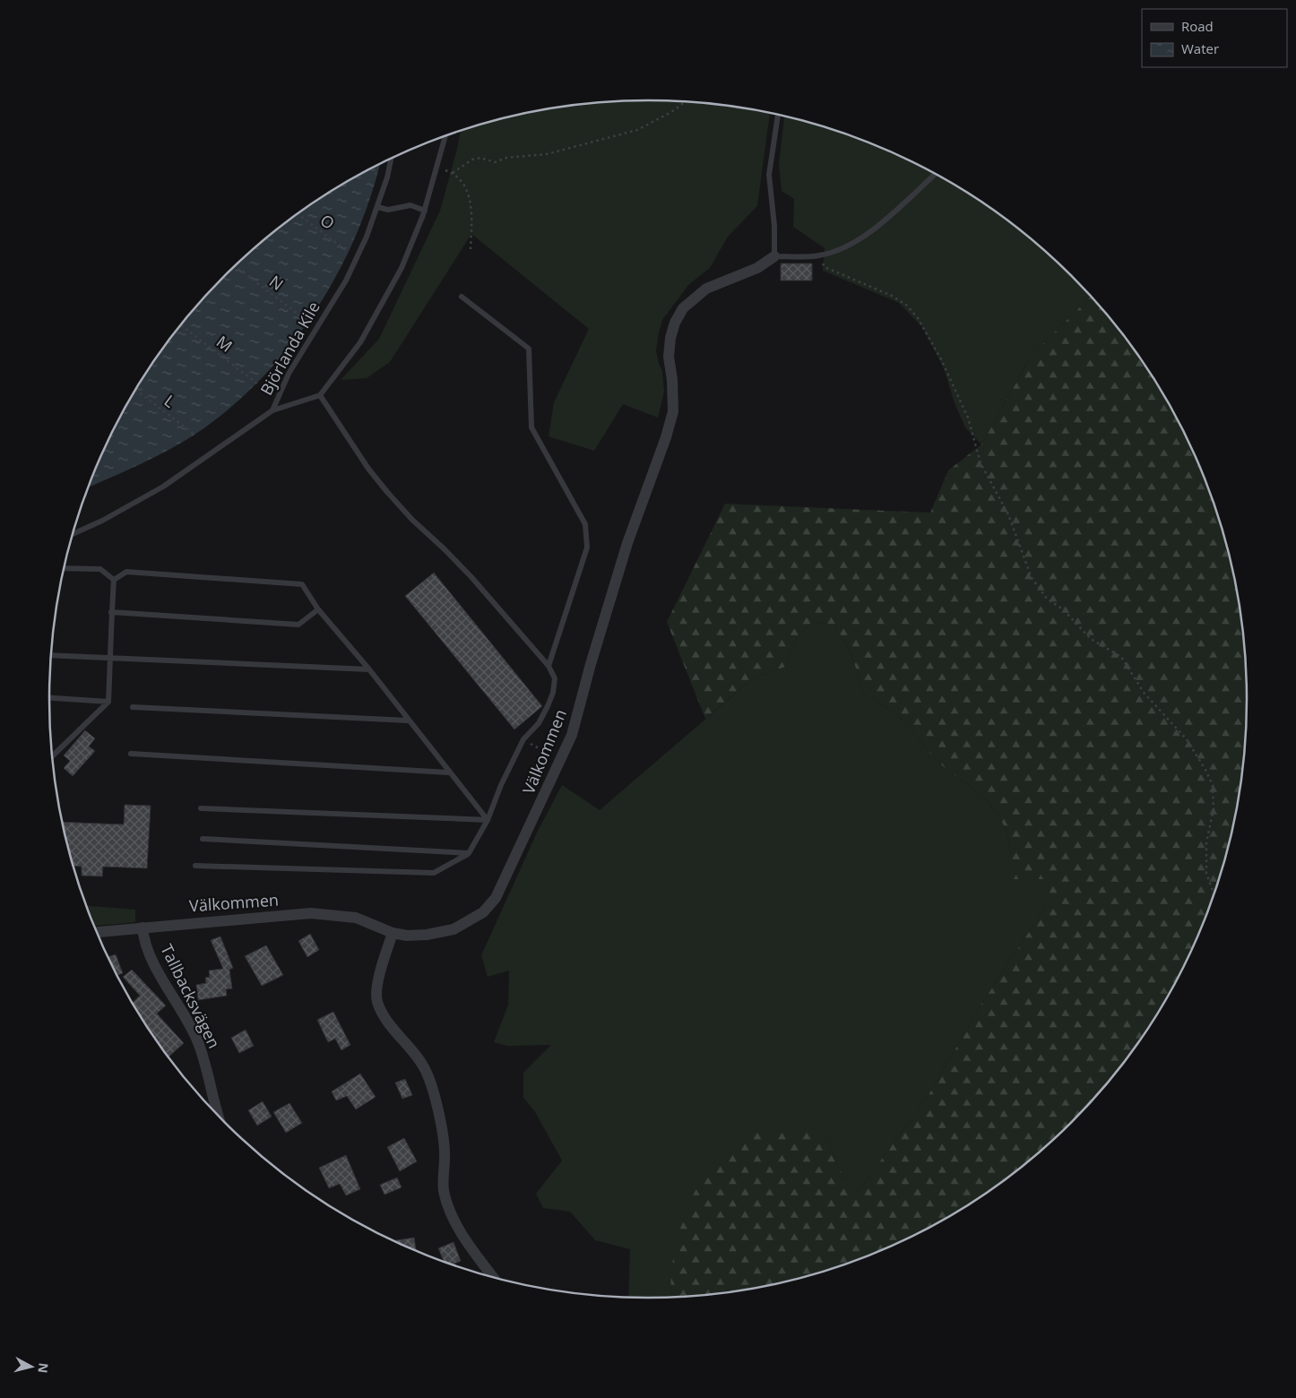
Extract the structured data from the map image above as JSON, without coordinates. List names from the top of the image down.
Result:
{
  "streets": {
    "street": ["Välkommen", "Tallbacksvägen"],
    "lane": ["Björlanda Kile"],
    "path": [
      "O",
      "N",
      "M",
      "L"
    ]
  },
  "crossings": [
    ["Välkommen", "Tallbacksvägen"]
  ],
  "legend": ["Road", "Water"],
  "north": "right"
}
